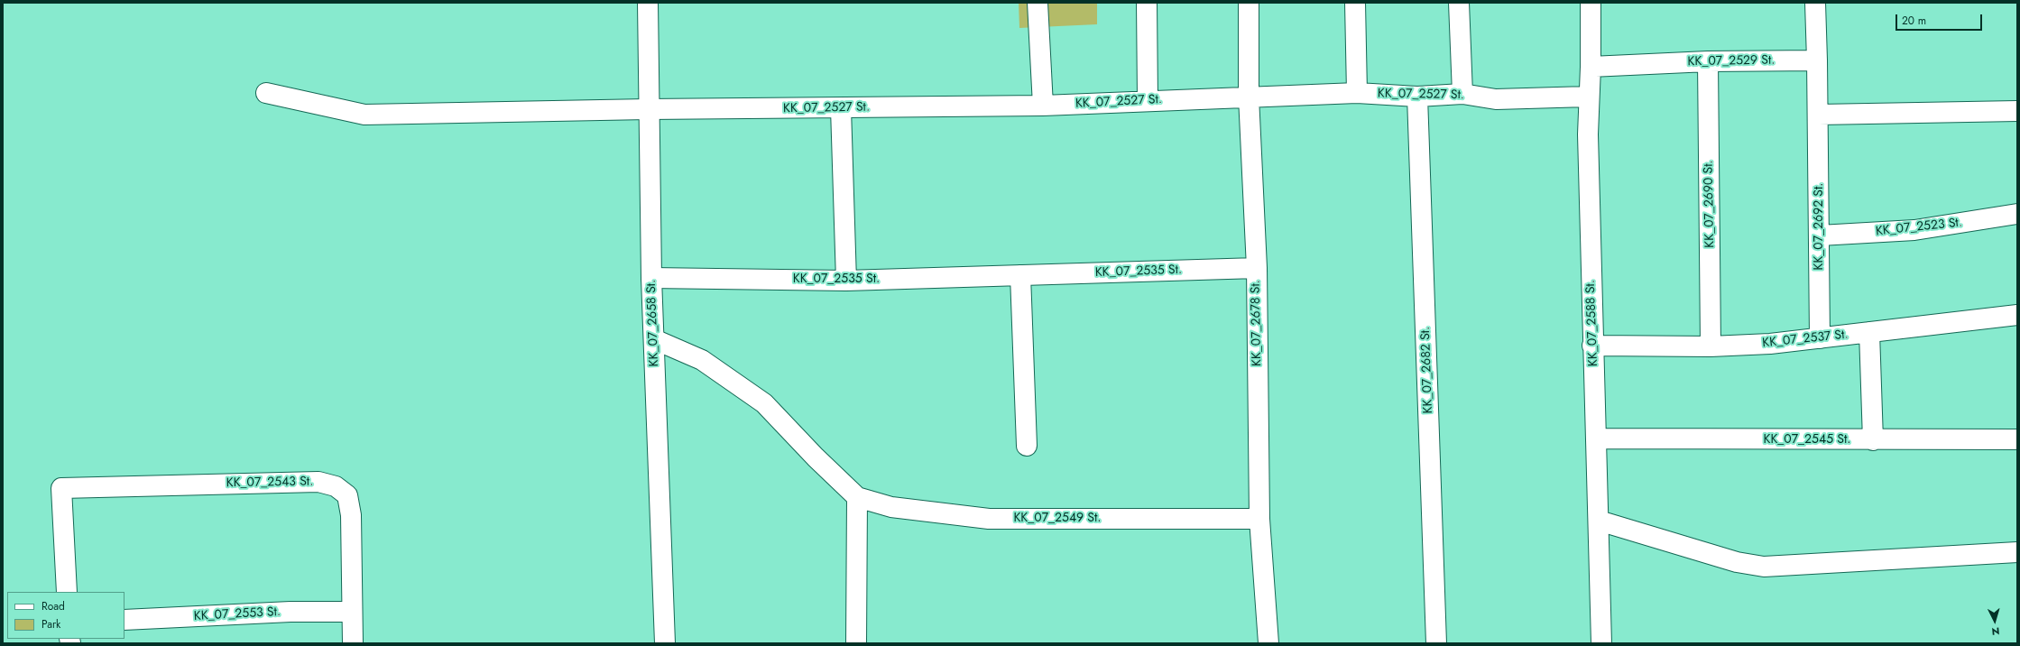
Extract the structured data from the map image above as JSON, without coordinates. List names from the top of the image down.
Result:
{
  "streets": {
    "street": [
      "KK_07_2529 St.",
      "KK_07_2527 St.",
      "KK_07_2690 St.",
      "KK_07_2692 St.",
      "KK_07_2523 St.",
      "KK_07_2535 St.",
      "KK_07_2658 St.",
      "KK_07_2678 St.",
      "KK_07_2588 St.",
      "KK_07_2537 St.",
      "KK_07_2682 St.",
      "KK_07_2545 St.",
      "KK_07_2543 St.",
      "KK_07_2549 St.",
      "KK_07_2553 St."
    ]
  },
  "crossings": [
    ["KK_07_2529 St.", "KK_07_2690 St."],
    ["KK_07_2529 St.", "KK_07_2588 St."],
    ["KK_07_2527 St.", "KK_07_2658 St."],
    ["KK_07_2527 St.", "KK_07_2678 St."],
    ["KK_07_2527 St.", "KK_07_2588 St."],
    ["KK_07_2527 St.", "KK_07_2682 St."],
    ["KK_07_2690 St.", "KK_07_2537 St."],
    ["KK_07_2692 St.", "KK_07_2523 St."],
    ["KK_07_2692 St.", "KK_07_2537 St."],
    ["KK_07_2535 St.", "KK_07_2658 St."],
    ["KK_07_2535 St.", "KK_07_2678 St."],
    ["KK_07_2678 St.", "KK_07_2549 St."],
    ["KK_07_2588 St.", "KK_07_2537 St."],
    ["KK_07_2588 St.", "KK_07_2545 St."],
    ["KK_07_2543 St.", "KK_07_2553 St."]
  ],
  "legend": ["Road", "Park"],
  "scale_bar": "20 m",
  "north": "bottom"
}
